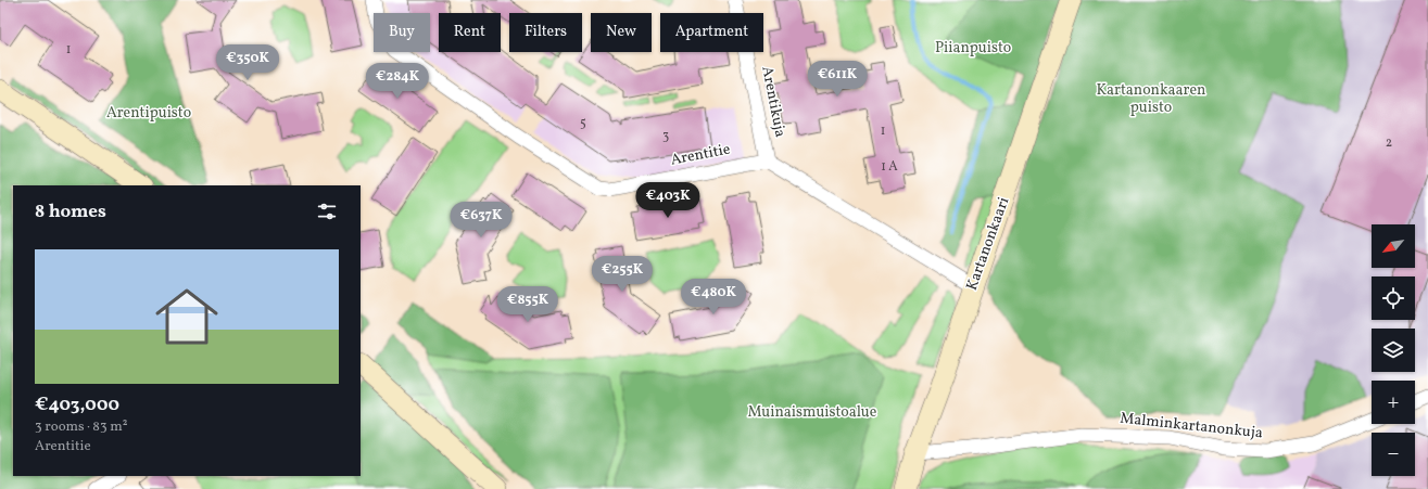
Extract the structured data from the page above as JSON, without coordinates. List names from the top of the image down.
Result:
{
  "streets": {
    "street": [
      "Arentikuja",
      "Arentitie",
      "Kartanonkaari",
      "Malminkartanonkuja"
    ]
  },
  "crossings": [
    ["Arentikuja", "Arentitie"],
    ["Kartanonkaari", "Malminkartanonkuja"]
  ],
  "parks": [
    "Piianpuisto",
    "Kartanonkaaren puisto",
    "Arentipuisto",
    "Muinaismuistoalue"
  ],
  "house_numbers": [
    "1",
    "5",
    "1",
    "3",
    "2",
    "1 A"
  ],
  "north": "bottom left",
  "page": {
    "chip": [
      "Buy",
      "Rent",
      "Filters",
      "New",
      "Apartment"
    ],
    "price": [
      "€350K",
      "€611K",
      "€284K",
      "€403K",
      "€637K",
      "€255K",
      "€480K",
      "€855K"
    ],
    "heading": "8 homes",
    "map_buttons": ["+", "−"],
    "list": [
      {
        "name": "€403,000",
        "note": "3 rooms · 83 m² · Arentitie"
      }
    ]
  }
}
